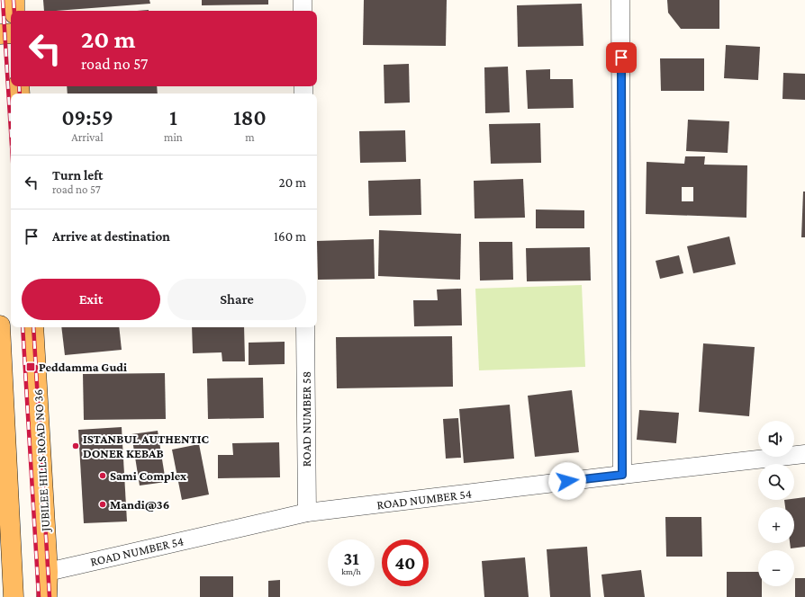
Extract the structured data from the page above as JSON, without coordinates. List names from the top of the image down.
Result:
{
  "streets": {
    "main road": ["JUBILEE HILLS ROAD NO 36"],
    "street": ["ROAD NUMBER 58", "ROAD NUMBER 54"]
  },
  "crossings": [
    ["ROAD NUMBER 58", "ROAD NUMBER 54"],
    ["JUBILEE HILLS ROAD NO 36", "ROAD NUMBER 54"]
  ],
  "places": {
    "transit": ["Peddamma Gudi"],
    "other": ["ISTANBUL AUTHENTIC DONER KEBAB", "Sami Complex", "Mandi@36"]
  },
  "page": {
    "turn": ["20 m", "road no 57"],
    "eta": [
      "09:59",
      "Arrival",
      "1",
      "min",
      "180",
      "m"
    ],
    "list": [
      {
        "name": "Turn left",
        "note": "road no 57",
        "value": "20 m"
      },
      {
        "name": "Arrive at destination",
        "value": "160 m"
      }
    ],
    "buttons": ["Exit", "Share"],
    "map_buttons": ["+", "−"],
    "speed": "31 km/h",
    "limit": "40"
  }
}
